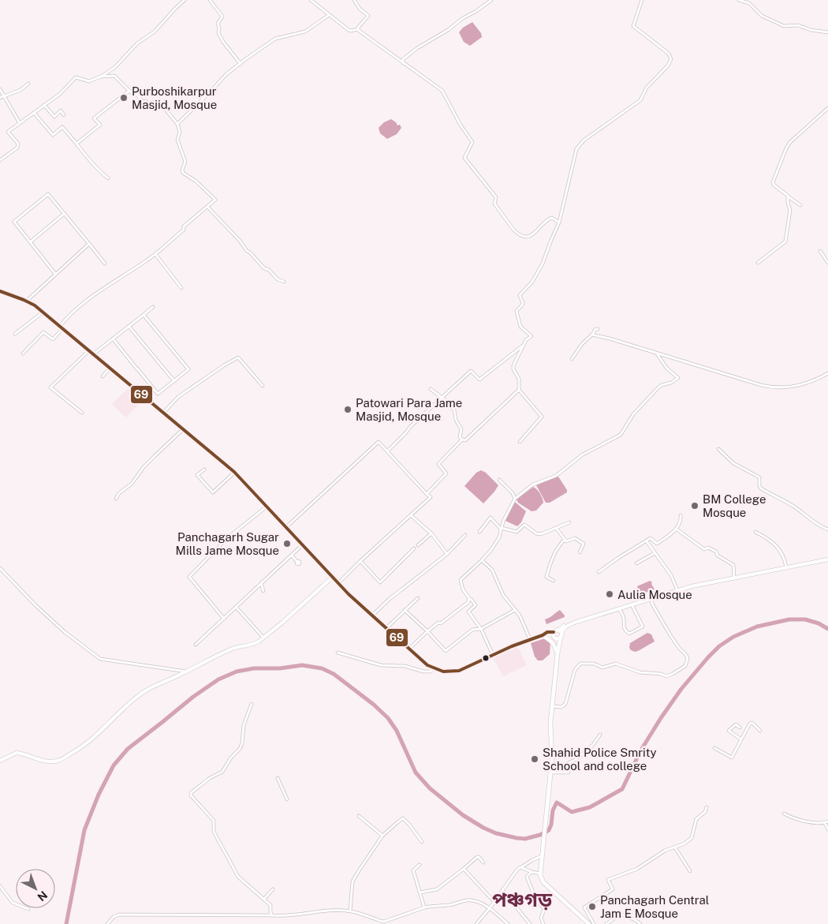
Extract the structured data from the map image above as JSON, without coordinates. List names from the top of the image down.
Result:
{
  "districts": ["পঞ্চগড়"],
  "places": [
    "Purboshikarpur Masjid, Mosque",
    "Patowari Para Jame Masjid, Mosque",
    "BM College Mosque",
    "Panchagarh Sugar Mills Jame Mosque",
    "Aulia Mosque",
    "Shahid Police Smrity School and college",
    "Panchagarh Central Jam E Mosque"
  ],
  "lines": ["transit line 69"],
  "north": "bottom right"
}
